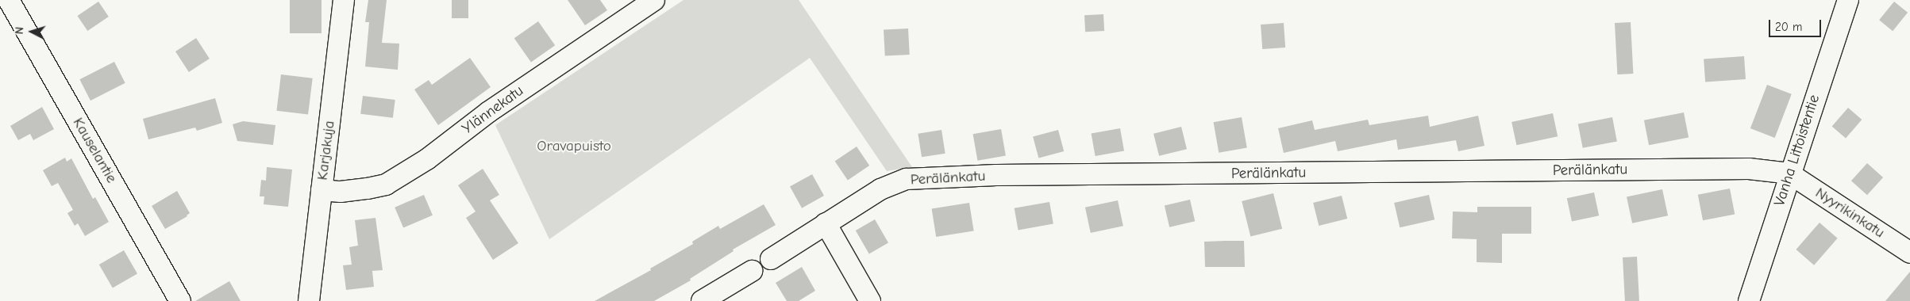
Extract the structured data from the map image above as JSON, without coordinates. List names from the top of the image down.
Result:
{
  "streets": {
    "street": [
      "Ylännekatu",
      "Kauselantie",
      "Karjakuja",
      "Vanha Littoistentie",
      "Perälänkatu",
      "Nyyrikinkatu"
    ]
  },
  "crossings": [
    ["Ylännekatu", "Karjakuja"],
    ["Vanha Littoistentie", "Perälänkatu"],
    ["Vanha Littoistentie", "Nyyrikinkatu"],
    ["Perälänkatu", "Nyyrikinkatu"]
  ],
  "parks": ["Oravapuisto"],
  "scale_bar": "20 m",
  "north": "left"
}
